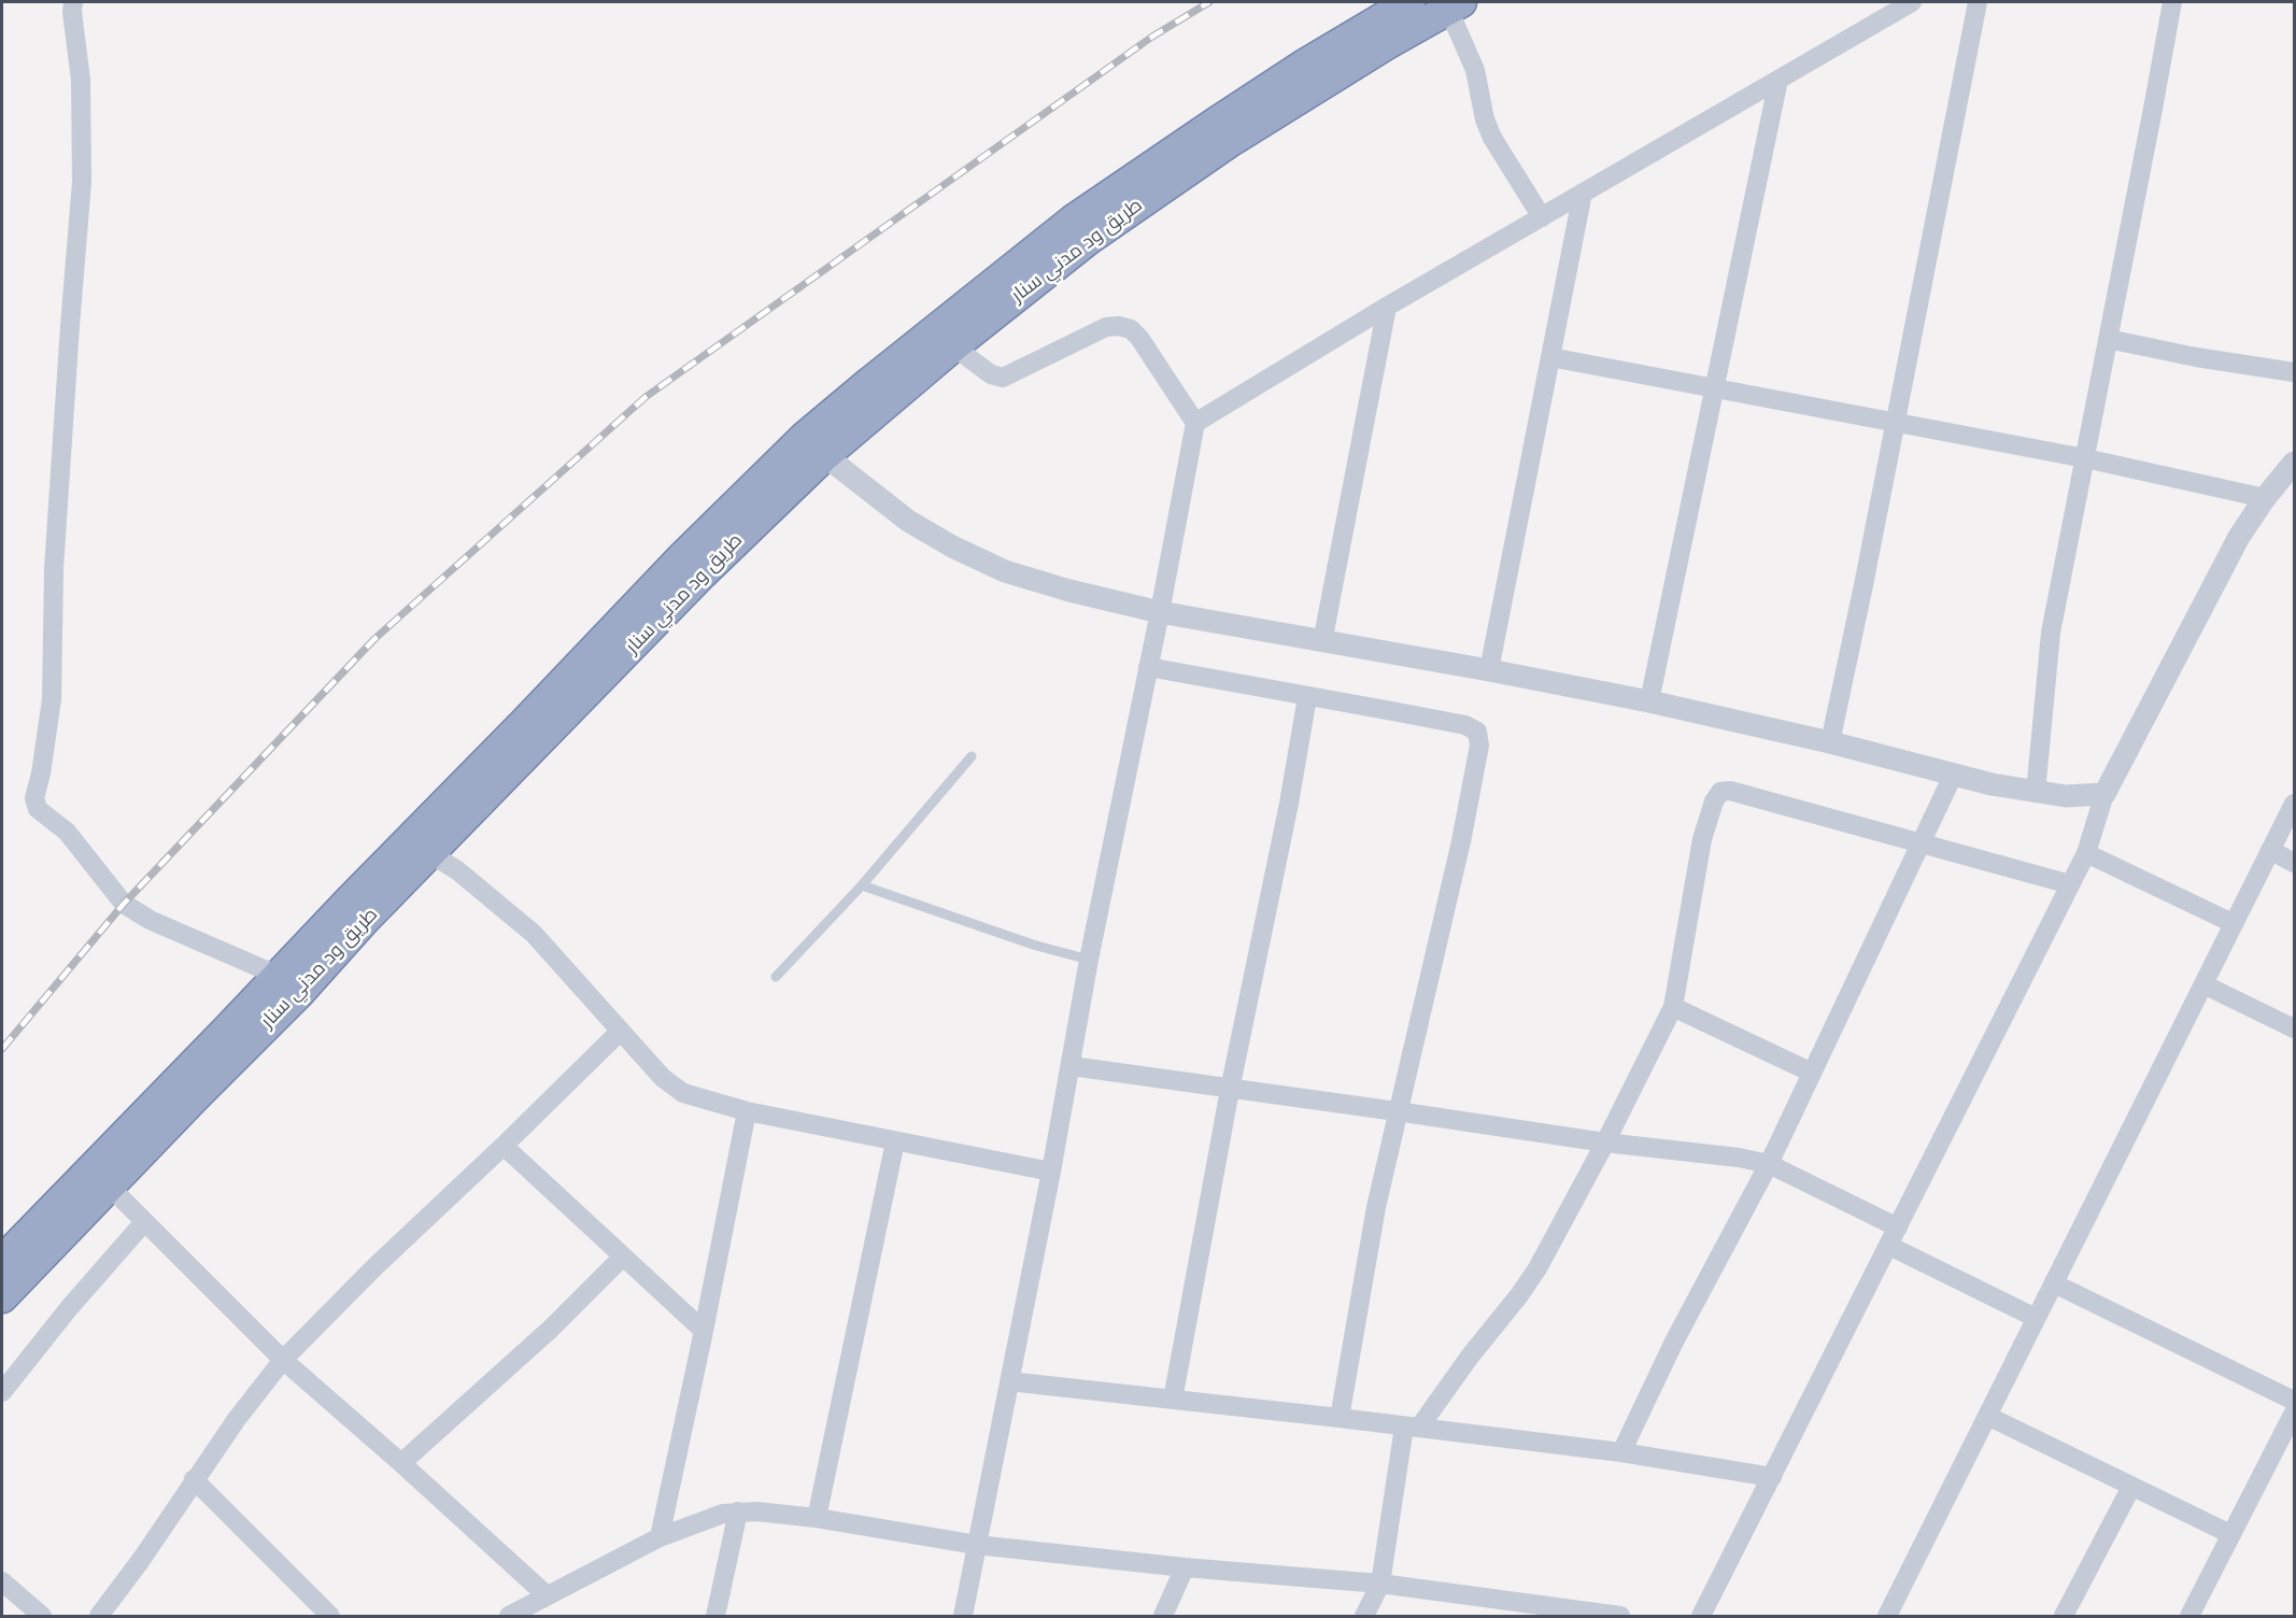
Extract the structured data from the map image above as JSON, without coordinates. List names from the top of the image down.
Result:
{
  "streets": {
    "highway": ["طريق ود مدني سنار"]
  }
}
